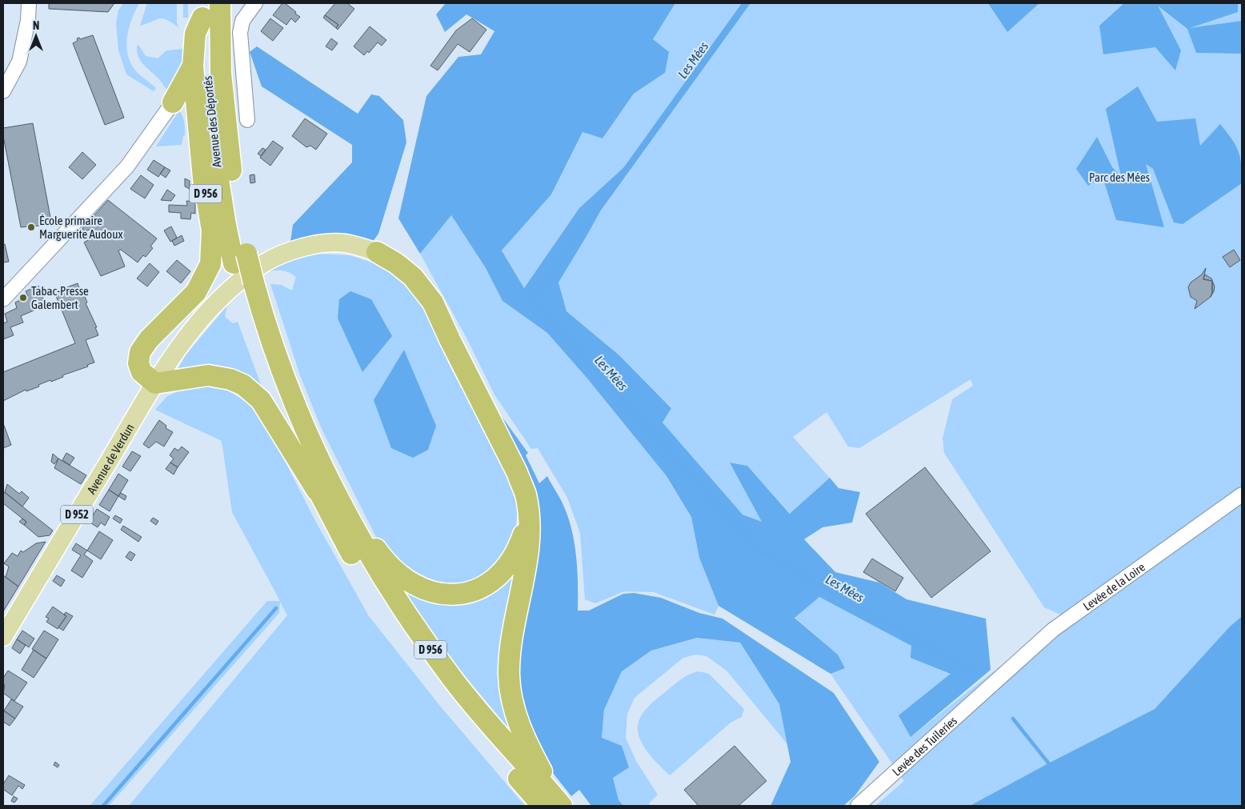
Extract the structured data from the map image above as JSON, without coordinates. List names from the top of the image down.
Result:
{
  "streets": {
    "highway": ["Avenue des Déportés", "D 956"],
    "main road": ["Avenue de Verdun", "D 952"],
    "street": ["Levée de la Loire", "Levée des Tuileries"]
  },
  "crossings": [
    ["Avenue des Déportés", "D 956"],
    ["D 956", "Avenue de Verdun"],
    ["Levée de la Loire", "Levée des Tuileries"]
  ],
  "water": ["Les Mées"],
  "parks": ["Parc des Mées"],
  "places": ["École primaire Marguerite Audoux", "Tabac-Presse Galembert"],
  "north": "top"
}
